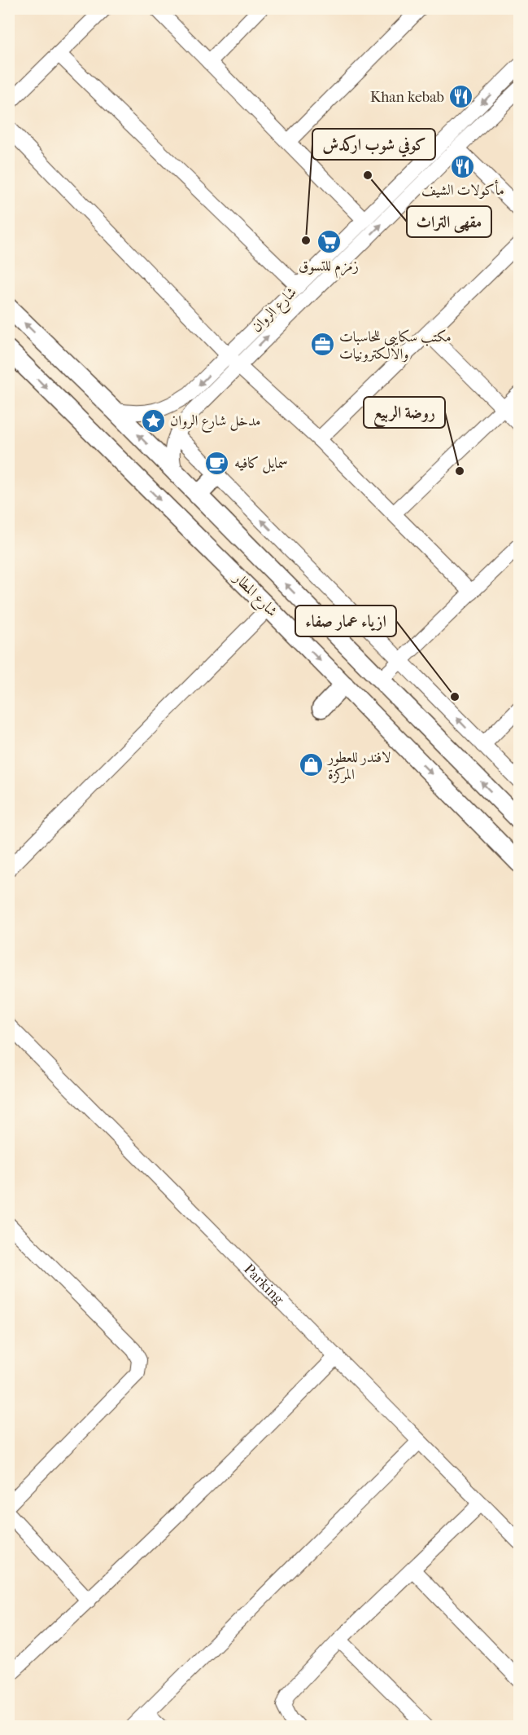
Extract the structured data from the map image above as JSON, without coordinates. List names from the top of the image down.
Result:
{
  "streets": {
    "main road": ["شارع المطار"],
    "street": ["شارع الروان", "Parking"]
  },
  "crossings": [
    ["شارع الروان", "شارع المطار"]
  ],
  "places": {
    "restaurant": ["Khan kebab", "مأكولات الشيف"],
    "other": [
      "مقهى التراث",
      "كوفي شوب اركدش",
      "روضة الربيع",
      "ازياء عمار صفاء"
    ],
    "supermarket": ["زمزم للتسوق"],
    "office": ["مكتب سكايبي للحاسبات والالكترونيات"],
    "place": ["مدخل شارع الروان"],
    "cafe": ["سمايل كافيه"],
    "shop": ["لافندر للعطور المركزة"]
  }
}
